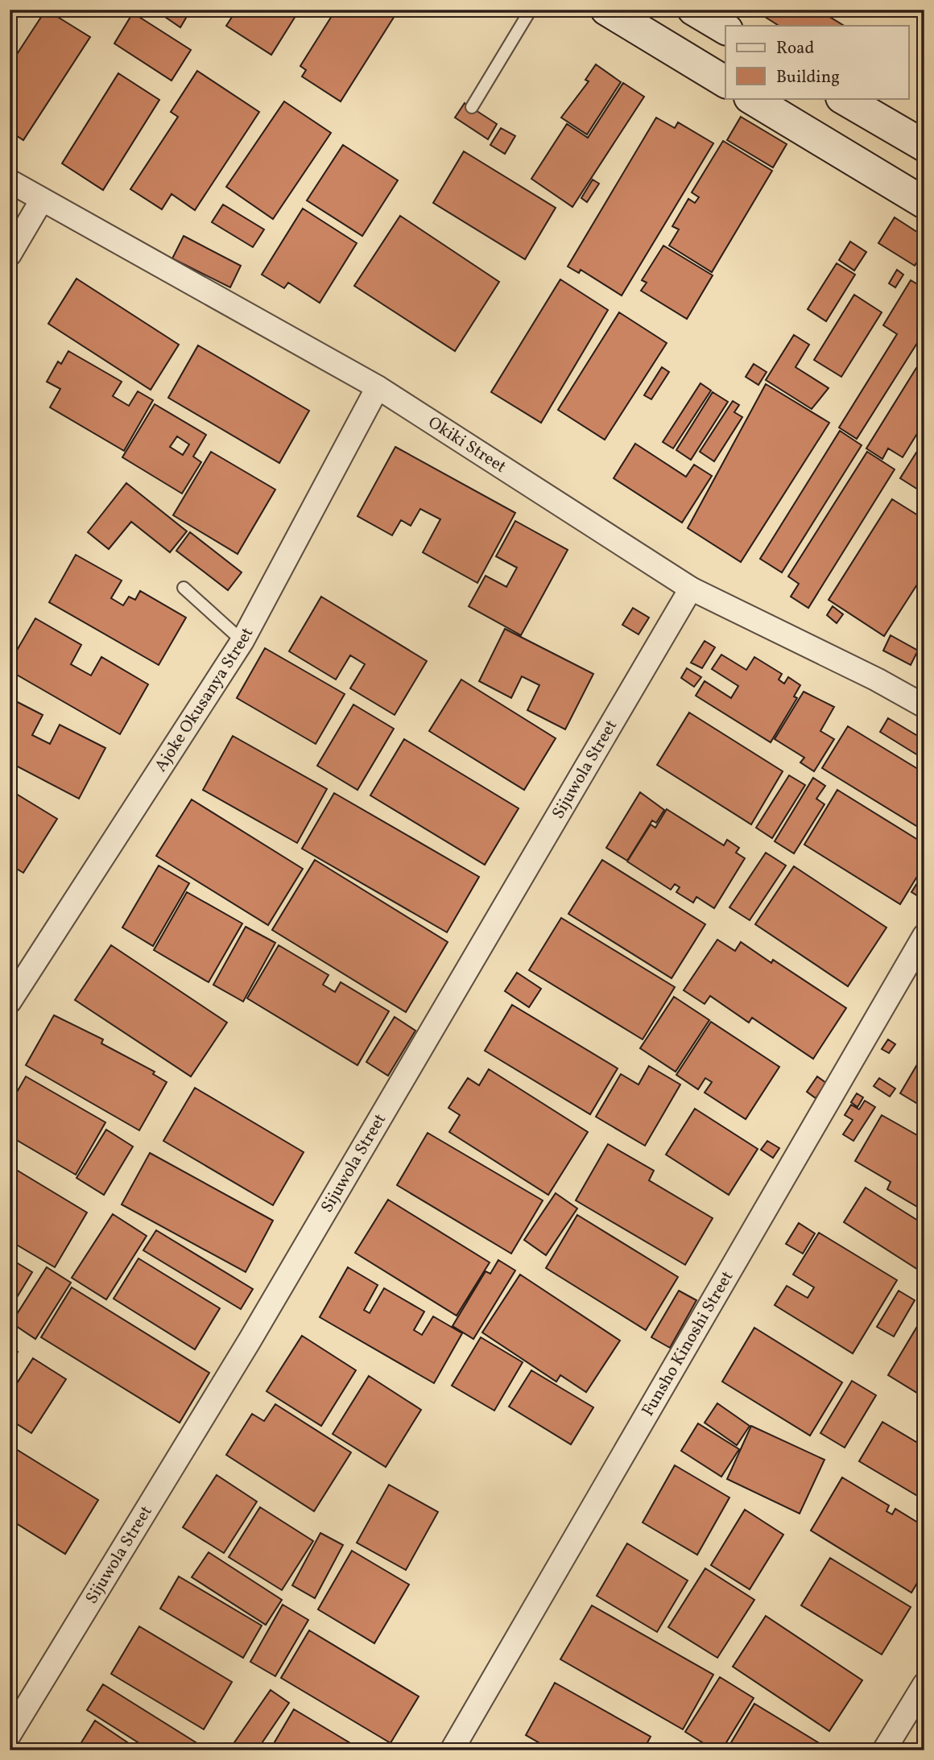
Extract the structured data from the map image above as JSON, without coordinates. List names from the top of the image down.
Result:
{
  "streets": {
    "street": [
      "Okiki Street",
      "Ajoke Okusanya Street",
      "Sijuwola Street",
      "Funsho Kinoshi Street"
    ]
  },
  "crossings": [
    ["Okiki Street", "Ajoke Okusanya Street"],
    ["Okiki Street", "Sijuwola Street"]
  ],
  "legend": ["Road", "Building"]
}
